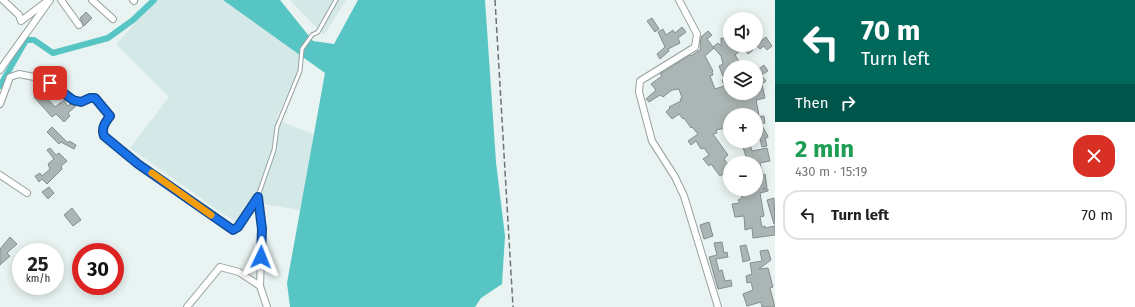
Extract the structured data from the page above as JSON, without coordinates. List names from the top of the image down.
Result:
{
  "page": {
    "turn": ["70 m", "Turn left"],
    "map_buttons": ["+", "−"],
    "then": "Then",
    "heading": ["2 min", "430 m · 15:19"],
    "list": [
      {
        "name": "Turn left",
        "value": "70 m"
      }
    ],
    "speed": "25 km/h",
    "limit": "30"
  }
}
